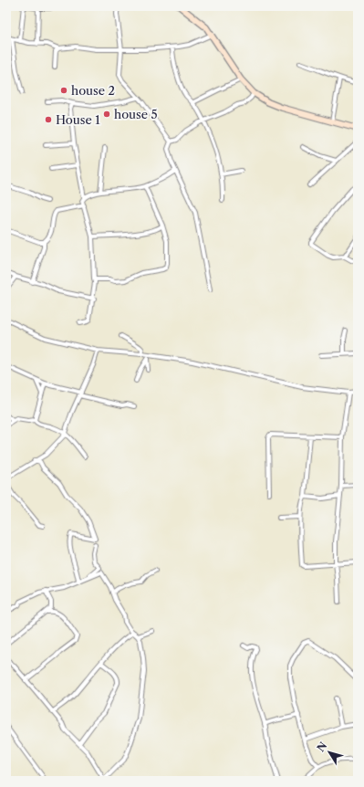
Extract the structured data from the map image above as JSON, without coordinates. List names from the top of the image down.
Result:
{
  "places": ["house 2", "house 5", "House 1"],
  "north": "top left"
}
